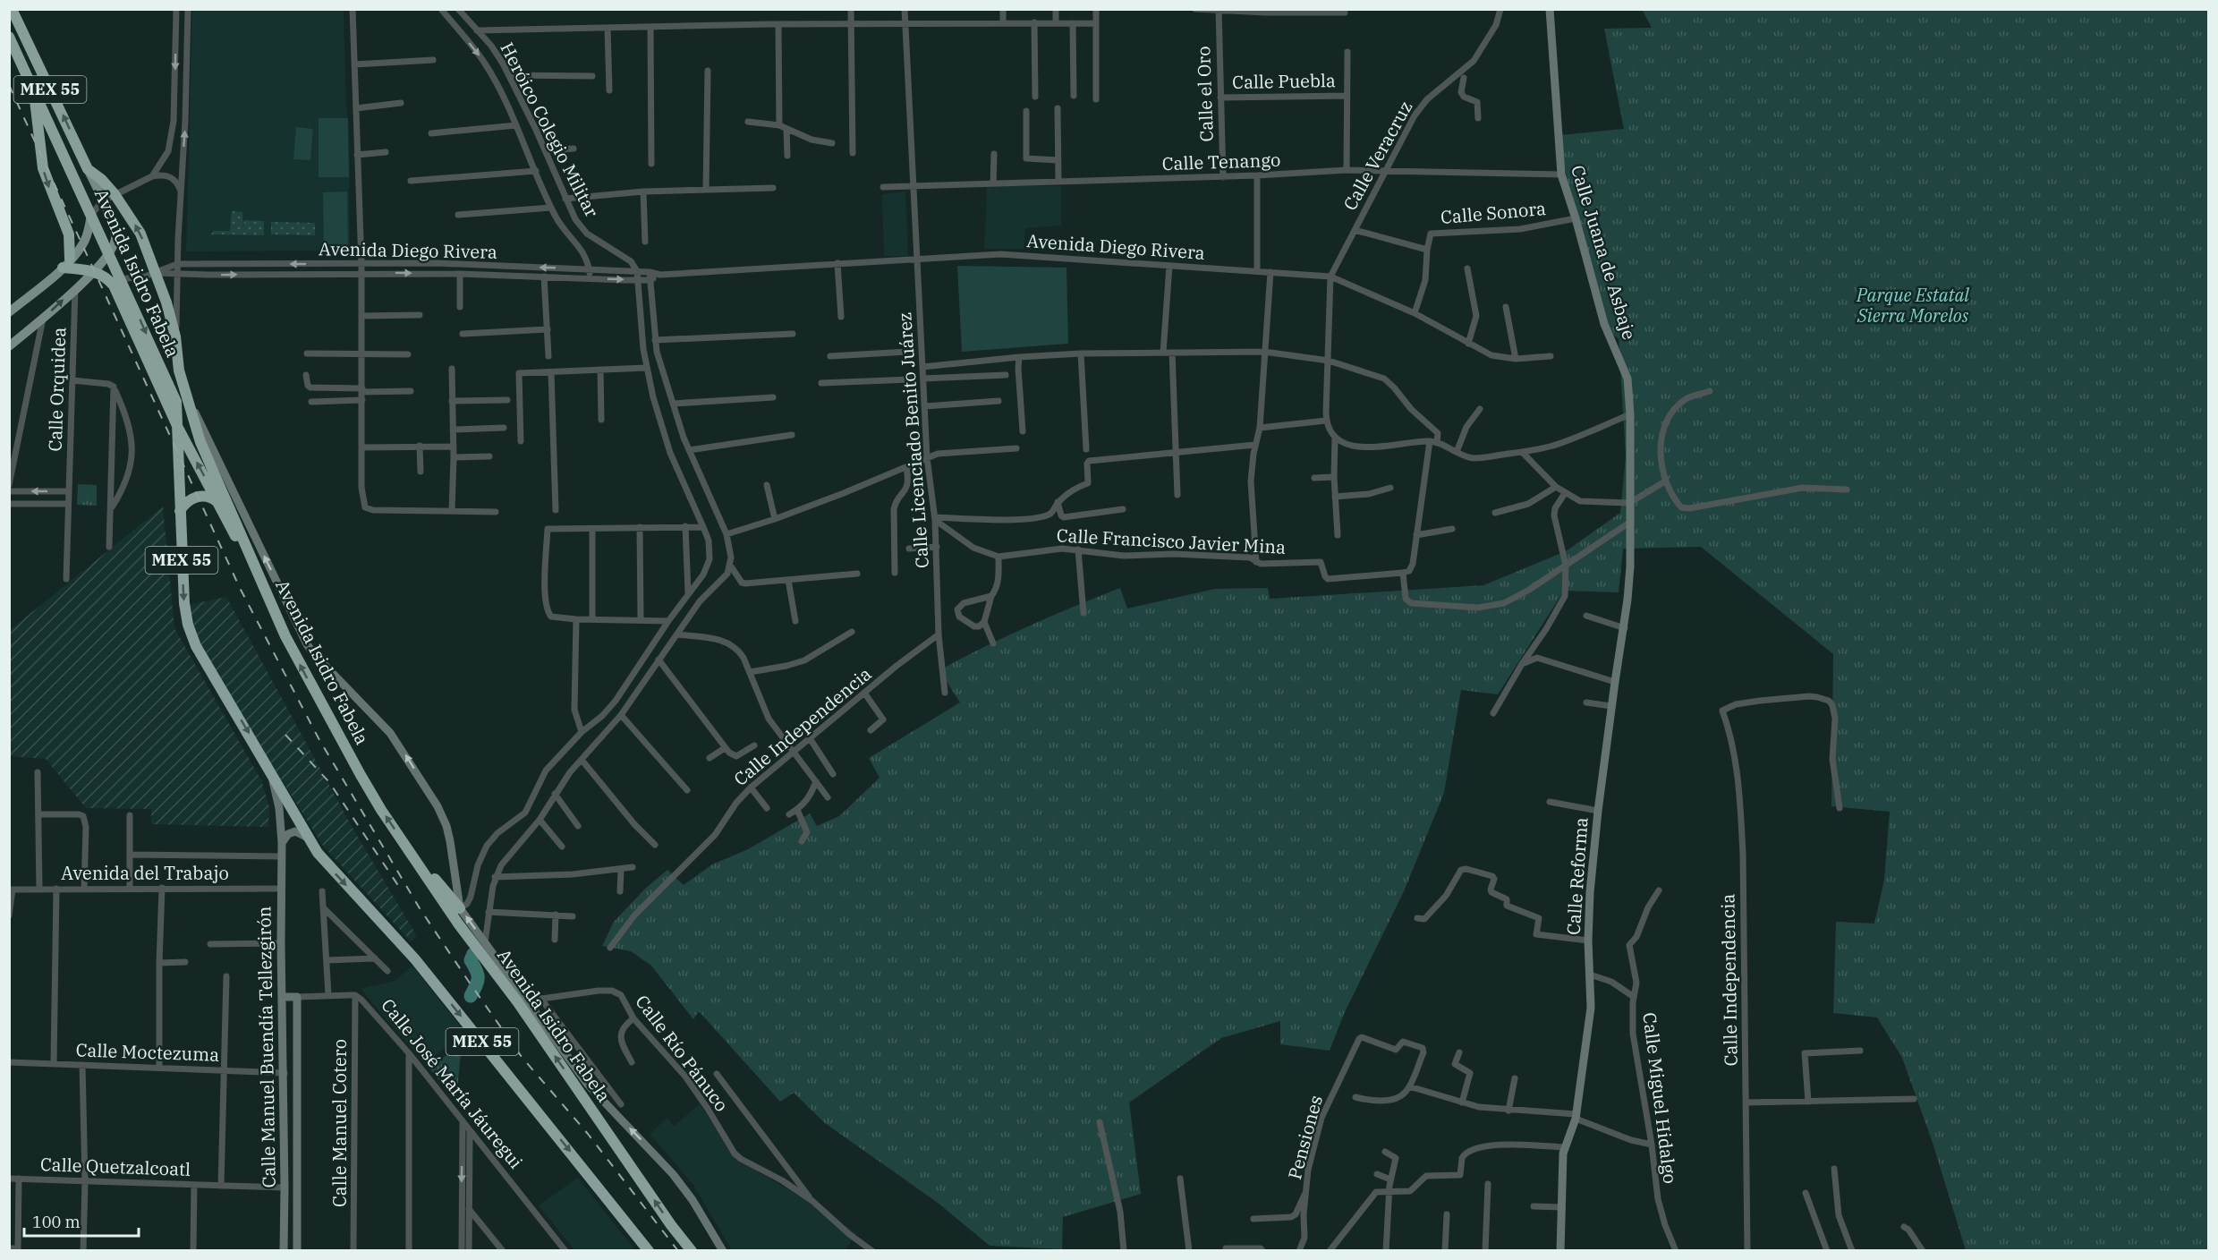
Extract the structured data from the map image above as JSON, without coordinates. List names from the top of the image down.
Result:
{
  "streets": {
    "highway": ["MEX 55", "Avenida Isidro Fabela"],
    "main road": [
      "Calle Juana de Asbaje",
      "Calle Reforma",
      "Calle Manuel Buendía Tellezgirón",
      "Calle José María Jáuregui"
    ],
    "street": [
      "Calle Puebla",
      "Calle el Oro",
      "Heróico Colegio Militar",
      "Calle Veracruz",
      "Calle Tenango",
      "Calle Sonora",
      "Avenida Diego Rivera",
      "Calle Orquidea",
      "Calle Licenciado Benito Juárez",
      "Calle Francisco Javier Mina",
      "Calle Independencia",
      "Avenida del Trabajo",
      "Calle Moctezuma",
      "Calle Río Pánuco",
      "Calle Miguel Hidalgo",
      "Calle Manuel Cotero",
      "Pensiones",
      "Calle Quetzalcoatl"
    ]
  },
  "crossings": [
    ["Calle Puebla", "Calle el Oro"],
    ["Calle Puebla", "Calle Tenango"],
    ["MEX 55", "Avenida Isidro Fabela"],
    ["Calle el Oro", "Calle Tenango"],
    ["Heróico Colegio Militar", "Avenida Diego Rivera"],
    ["Calle Veracruz", "Calle Tenango"],
    ["Calle Veracruz", "Avenida Diego Rivera"],
    ["Calle Tenango", "Calle Juana de Asbaje"],
    ["Calle Tenango", "Calle Licenciado Benito Juárez"],
    ["Calle Sonora", "Avenida Diego Rivera"],
    ["Calle Sonora", "Calle Juana de Asbaje"],
    ["Avenida Diego Rivera", "Avenida Isidro Fabela"],
    ["Avenida Diego Rivera", "Calle Licenciado Benito Juárez"],
    ["Calle Juana de Asbaje", "Calle Reforma"],
    ["Avenida Isidro Fabela", "Calle Manuel Buendía Tellezgirón"],
    ["Avenida Isidro Fabela", "Calle Río Pánuco"],
    ["Calle Licenciado Benito Juárez", "Calle Francisco Javier Mina"],
    ["Calle Licenciado Benito Juárez", "Calle Independencia"],
    ["Avenida del Trabajo", "Calle Manuel Buendía Tellezgirón"],
    ["Calle Reforma", "Calle Miguel Hidalgo"],
    ["Calle Manuel Buendía Tellezgirón", "Calle Moctezuma"],
    ["Calle Manuel Buendía Tellezgirón", "Calle José María Jáuregui"],
    ["Calle Manuel Buendía Tellezgirón", "Calle Quetzalcoatl"],
    ["Calle José María Jáuregui", "Calle Manuel Cotero"]
  ],
  "parks": ["Parque Estatal Sierra Morelos"],
  "scale_bar": "100 m"
}
